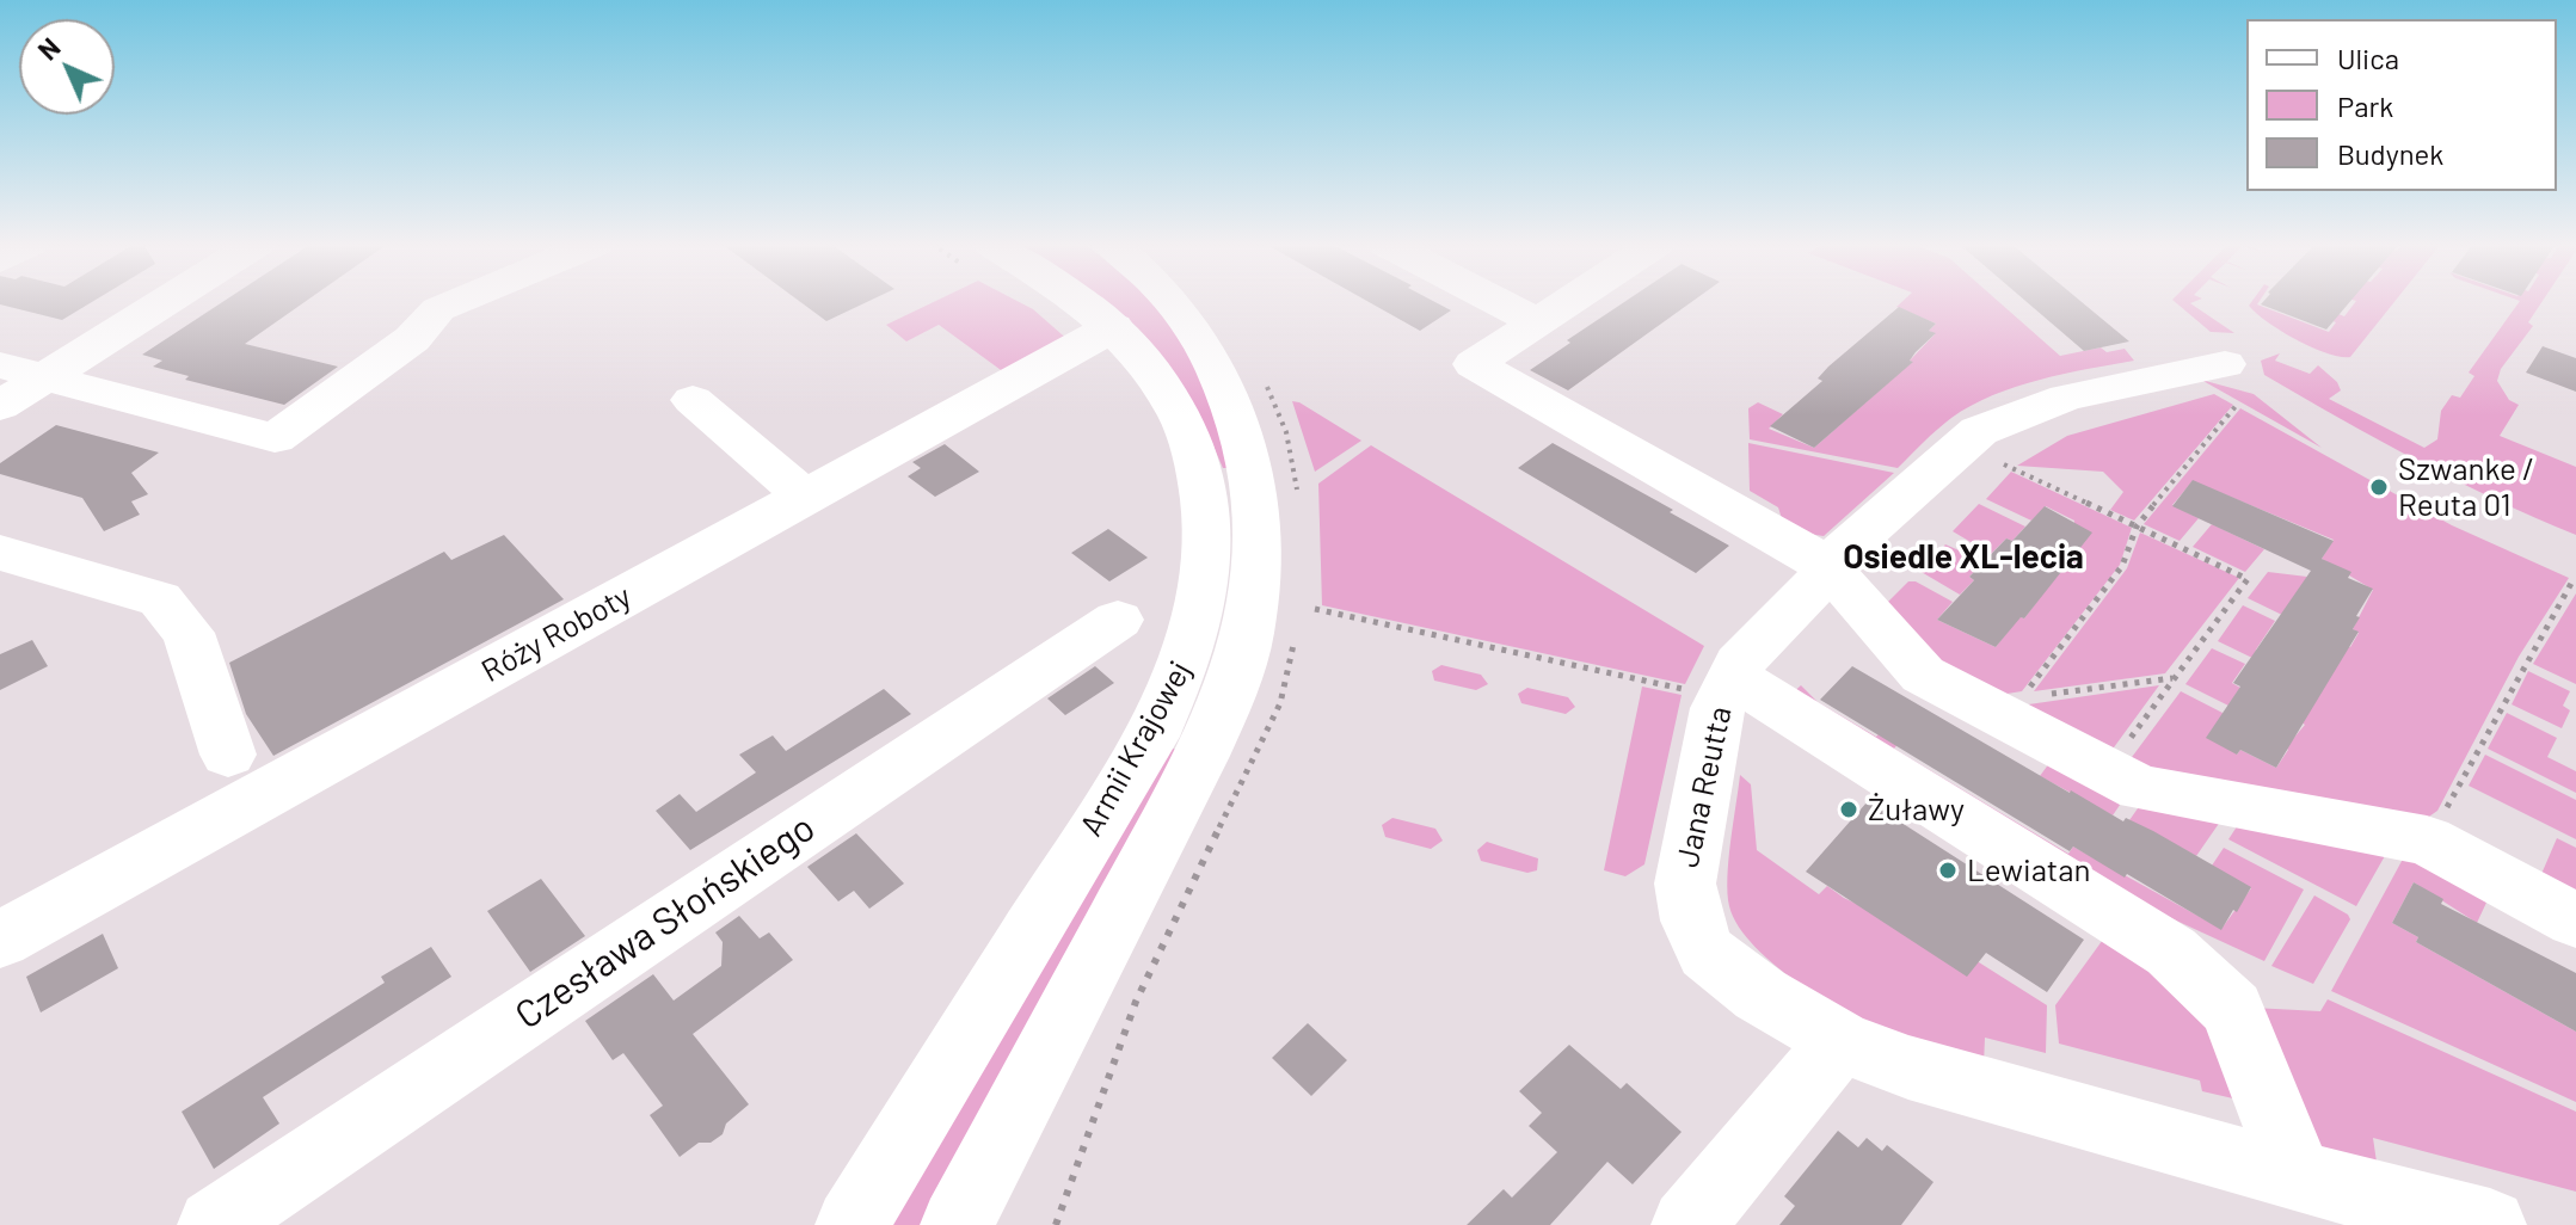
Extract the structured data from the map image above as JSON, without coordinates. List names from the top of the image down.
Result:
{
  "streets": {
    "street": [
      "Róży Roboty",
      "Armii Krajowej",
      "Jana Reutta",
      "Czesława Słońskiego"
    ]
  },
  "crossings": [
    ["Róży Roboty", "Armii Krajowej"]
  ],
  "districts": ["Osiedle XL-lecia"],
  "places": ["Szwanke / Reuta 01", "Żuławy", "Lewiatan"],
  "legend": ["Ulica", "Park", "Budynek"],
  "north": "top left"
}
